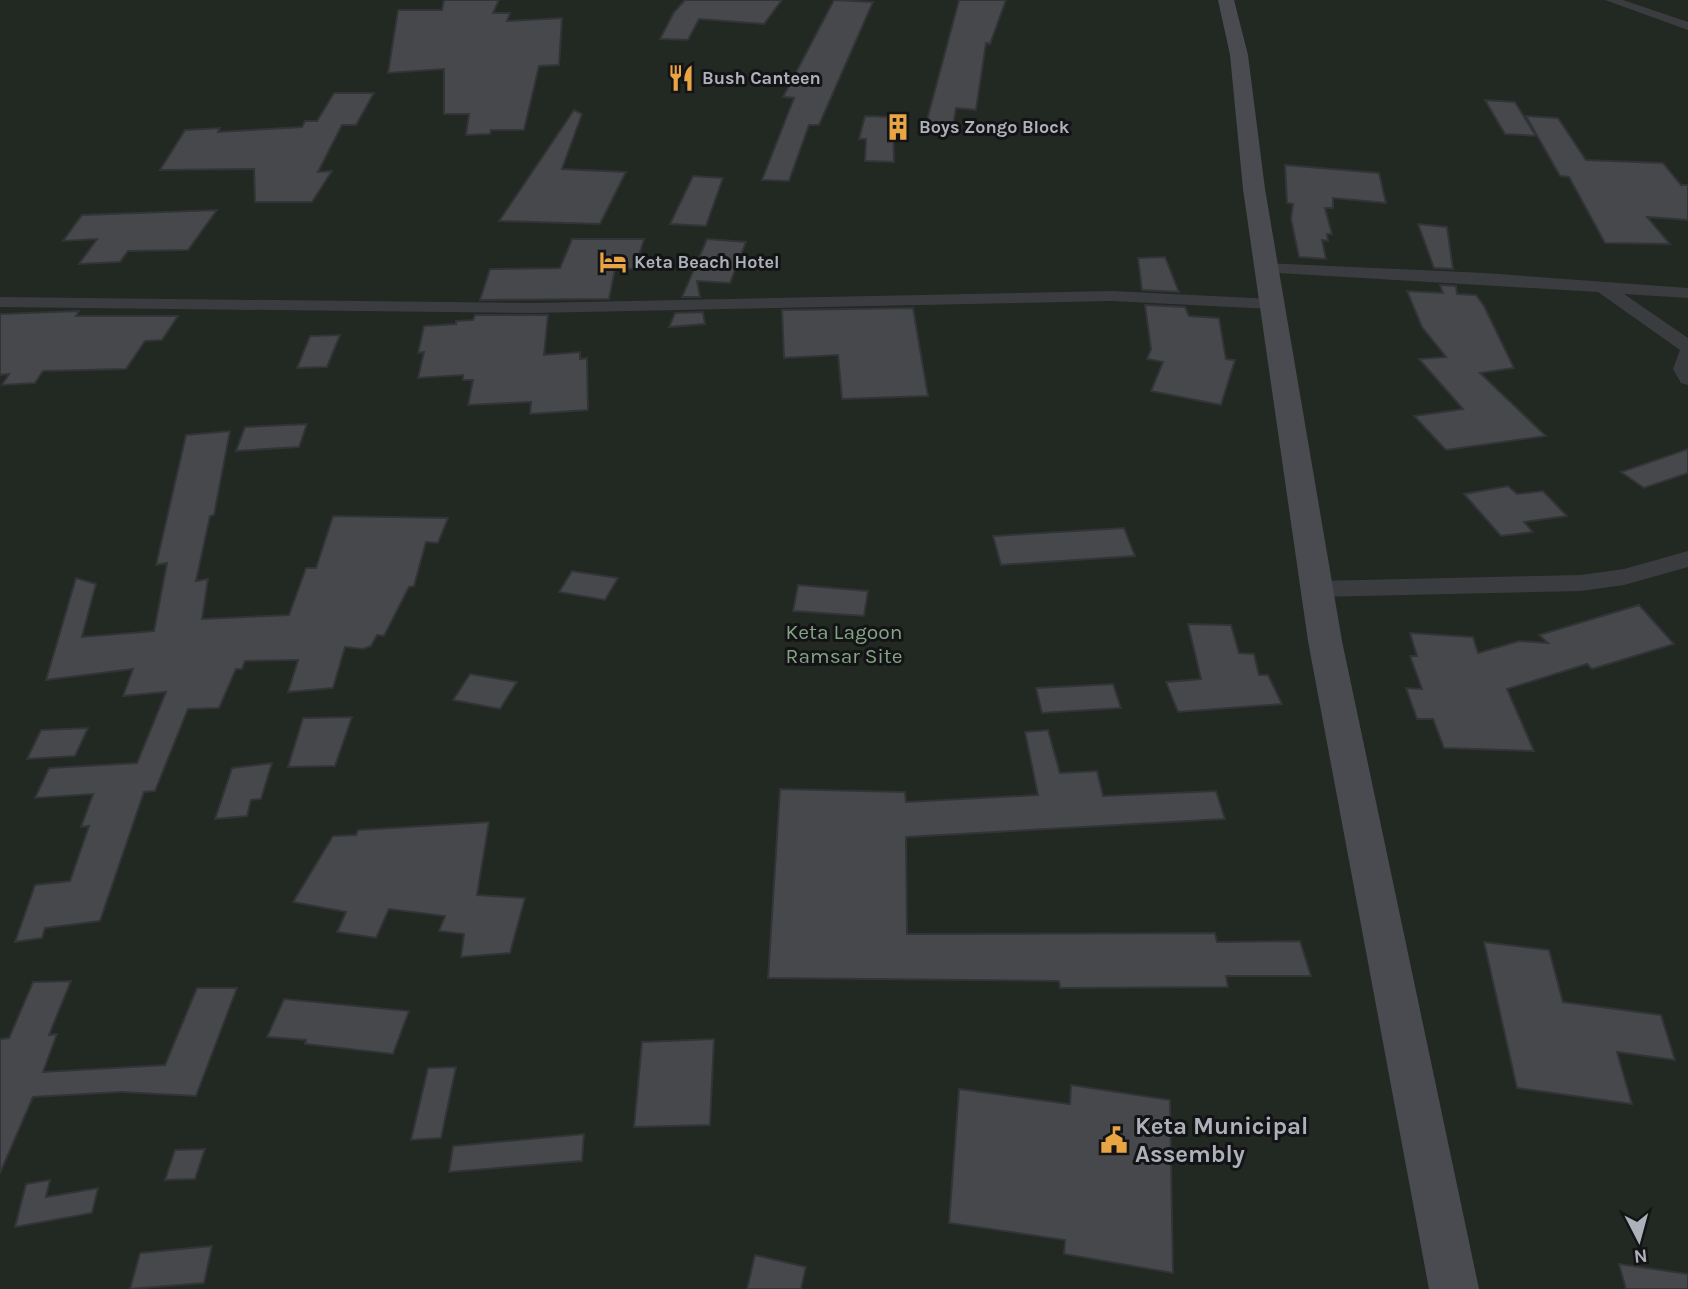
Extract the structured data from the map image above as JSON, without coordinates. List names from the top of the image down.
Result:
{
  "parks": ["Keta Lagoon Ramsar Site"],
  "places": {
    "restaurant": ["Bush Canteen"],
    "building": ["Boys Zongo Block"],
    "hotel": ["Keta Beach Hotel"],
    "public building": ["Keta Municipal Assembly"]
  },
  "north": "bottom"
}
